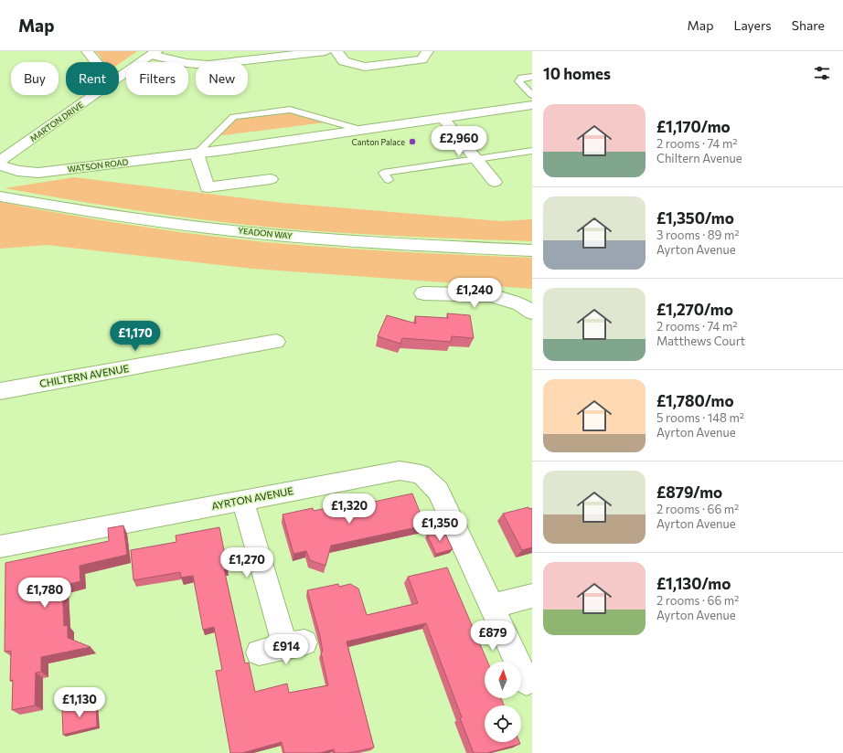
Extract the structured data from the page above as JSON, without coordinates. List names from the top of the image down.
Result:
{
  "streets": {
    "street": [
      "MARTON DRIVE",
      "WATSON ROAD",
      "YEADON WAY",
      "CHILTERN AVENUE",
      "AYRTON AVENUE"
    ]
  },
  "places": ["Canton Palace"],
  "north": "top",
  "page": {
    "header": "Map",
    "nav": ["Map", "Layers", "Share"],
    "heading": "10 homes",
    "chip": [
      "Buy",
      "Rent",
      "Filters",
      "New"
    ],
    "list": [
      {
        "name": "£1,170/mo",
        "note": "2 rooms · 74 m² · Chiltern Avenue"
      },
      {
        "name": "£1,350/mo",
        "note": "3 rooms · 89 m² · Ayrton Avenue"
      },
      {
        "name": "£1,270/mo",
        "note": "2 rooms · 74 m² · Matthews Court"
      },
      {
        "name": "£1,780/mo",
        "note": "5 rooms · 148 m² · Ayrton Avenue"
      },
      {
        "name": "£879/mo",
        "note": "2 rooms · 66 m² · Ayrton Avenue"
      },
      {
        "name": "£1,130/mo",
        "note": "2 rooms · 66 m² · Ayrton Avenue"
      }
    ],
    "price": [
      "£2,960",
      "£1,240",
      "£1,170",
      "£1,320",
      "£1,350",
      "£1,270",
      "£1,780",
      "£879",
      "£914",
      "£1,130"
    ]
  }
}
